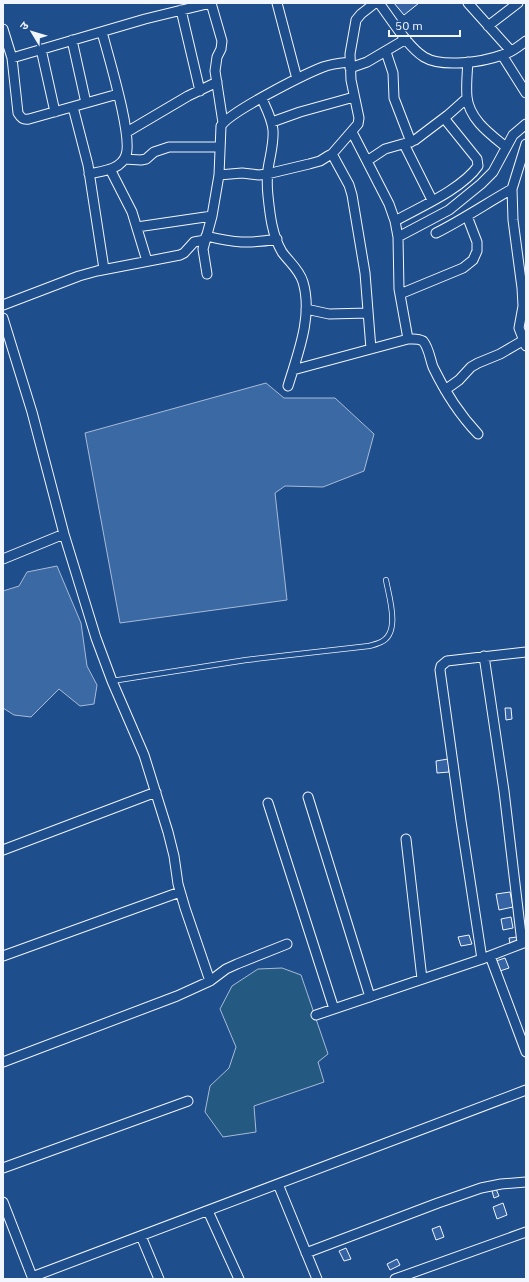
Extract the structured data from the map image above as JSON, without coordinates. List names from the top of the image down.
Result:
{
  "scale_bar": "50 m",
  "north": "top left"
}
